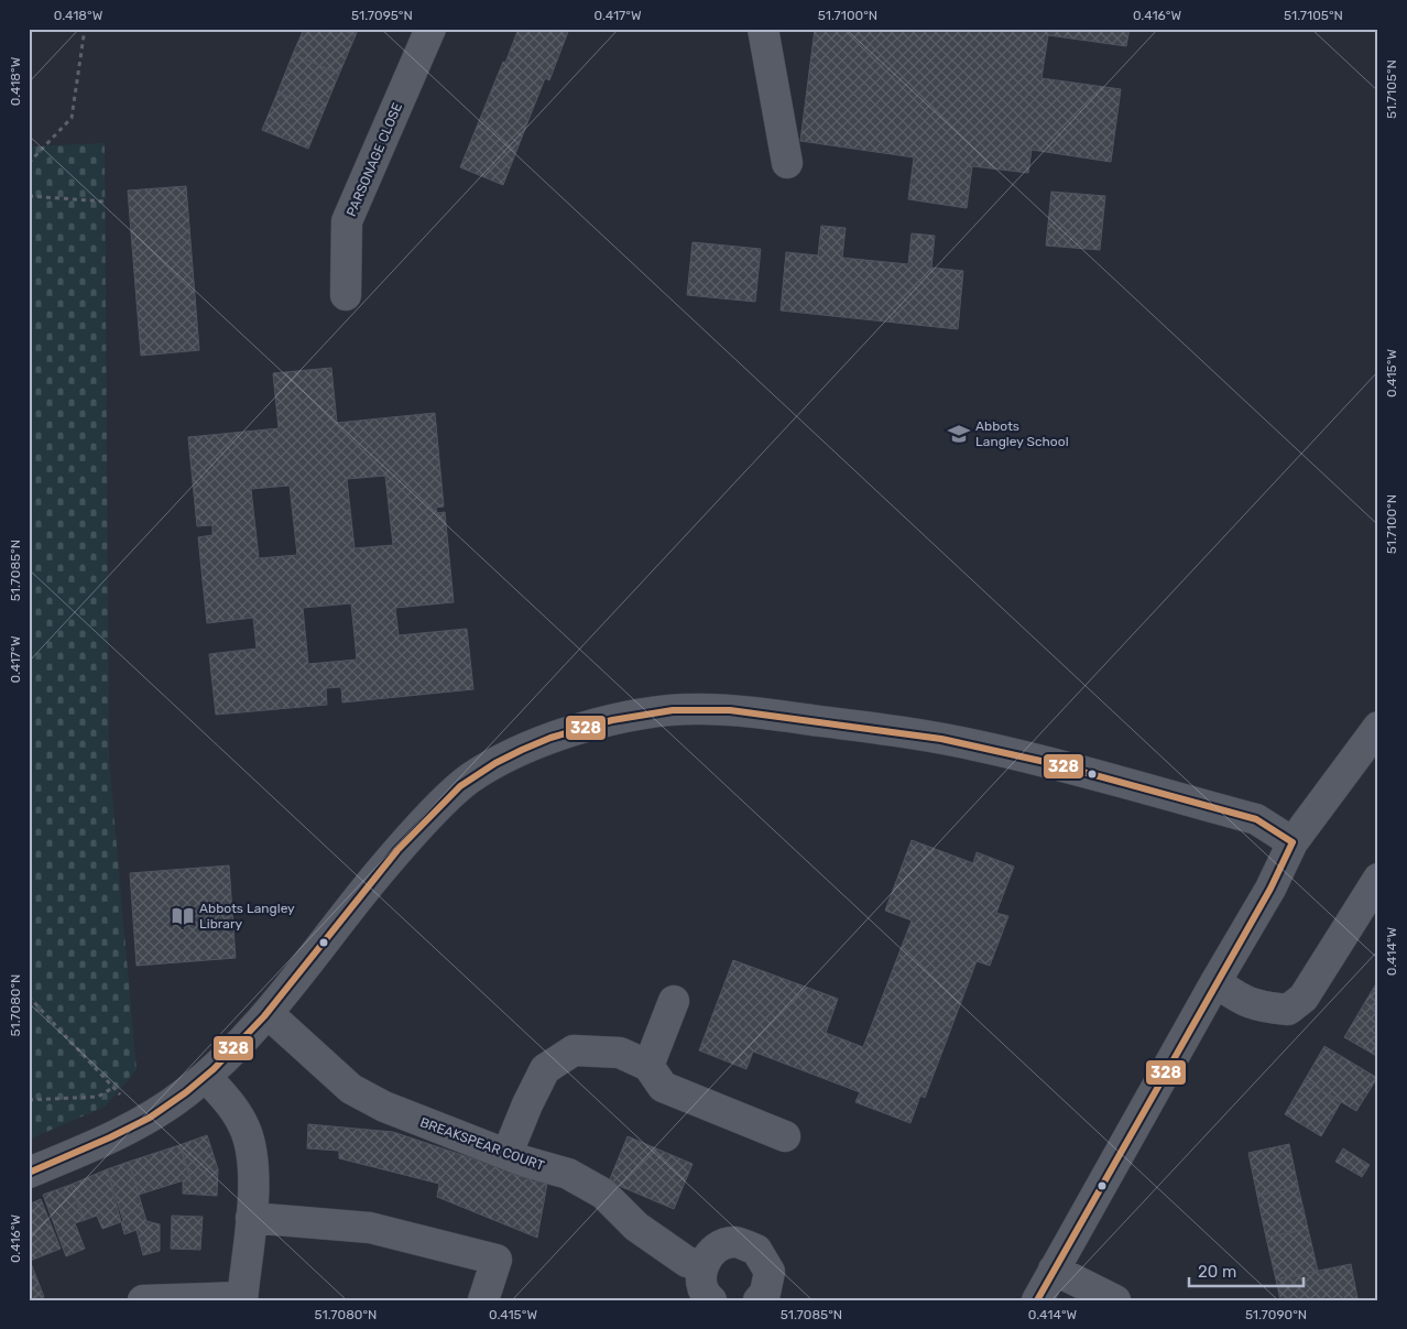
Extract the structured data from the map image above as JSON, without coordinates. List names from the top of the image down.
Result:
{
  "streets": {
    "street": ["PARSONAGE CLOSE", "BREAKSPEAR COURT"]
  },
  "places": {
    "school or university": ["Abbots Langley School"],
    "library": ["Abbots Langley Library"]
  },
  "lines": ["transit line 328"],
  "scale_bar": "20 m",
  "coordinates": [
    "0.418°W",
    "51.7095°N",
    "0.417°W",
    "51.7100°N",
    "0.416°W",
    "51.7105°N",
    "0.415°W",
    "51.7085°N",
    "0.414°W",
    "51.7080°N",
    "51.7090°N"
  ]
}
